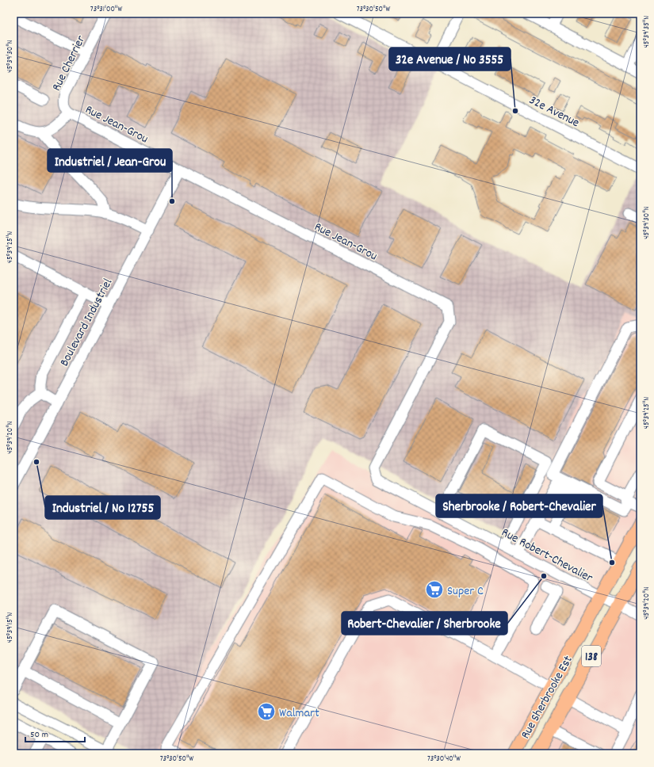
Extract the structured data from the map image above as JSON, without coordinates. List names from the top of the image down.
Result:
{
  "streets": {
    "main road": ["138", "Rue Sherbrooke Est"],
    "street": [
      "Rue Cherrier",
      "32e Avenue",
      "Rue Jean-Grou",
      "Boulevard Industriel",
      "Rue Robert-Chevalier"
    ]
  },
  "crossings": [
    ["Rue Cherrier", "Rue Jean-Grou"],
    ["Rue Jean-Grou", "Boulevard Industriel"],
    ["Rue Jean-Grou", "Rue Robert-Chevalier"],
    ["Rue Robert-Chevalier", "Rue Sherbrooke Est"]
  ],
  "places": {
    "other": [
      "32e Avenue / No 3555",
      "Industriel / Jean-Grou",
      "Industriel / No 12755",
      "Sherbrooke / Robert-Chevalier",
      "Robert-Chevalier / Sherbrooke"
    ],
    "supermarket": ["Super C", "Walmart"]
  },
  "scale_bar": "50 m",
  "coordinates": [
    "73°31'00\"W",
    "73°30'50\"W",
    "45°39'35\"N",
    "45°39'30\"N",
    "45°39'25\"N",
    "45°39'20\"N",
    "45°39'15\"N",
    "73°30'40\"W"
  ]
}
